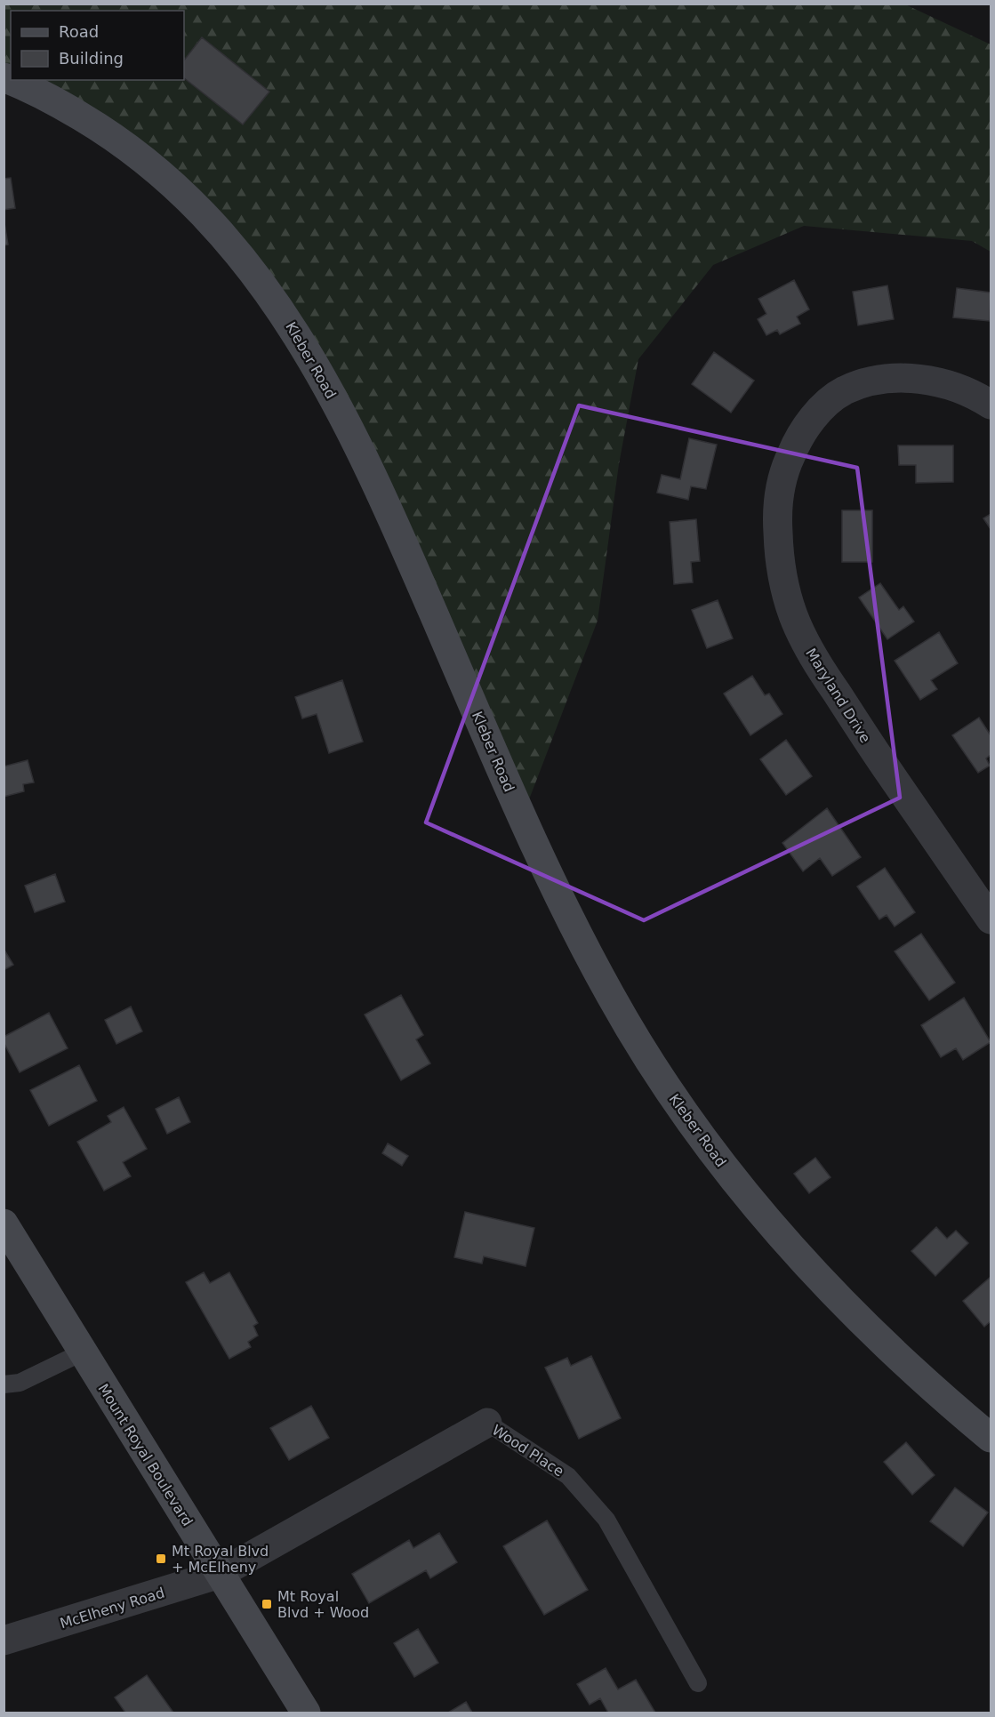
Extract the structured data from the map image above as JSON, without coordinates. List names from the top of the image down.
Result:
{
  "streets": {
    "street": [
      "Kleber Road",
      "Maryland Drive",
      "Wood Place",
      "Mount Royal Boulevard",
      "McElheny Road"
    ]
  },
  "crossings": [
    ["Wood Place", "Mount Royal Boulevard"],
    ["Wood Place", "McElheny Road"],
    ["Mount Royal Boulevard", "McElheny Road"]
  ],
  "places": {
    "transit": ["Mt Royal Blvd + McElheny", "Mt Royal Blvd + Wood"]
  },
  "legend": ["Road", "Building"]
}
